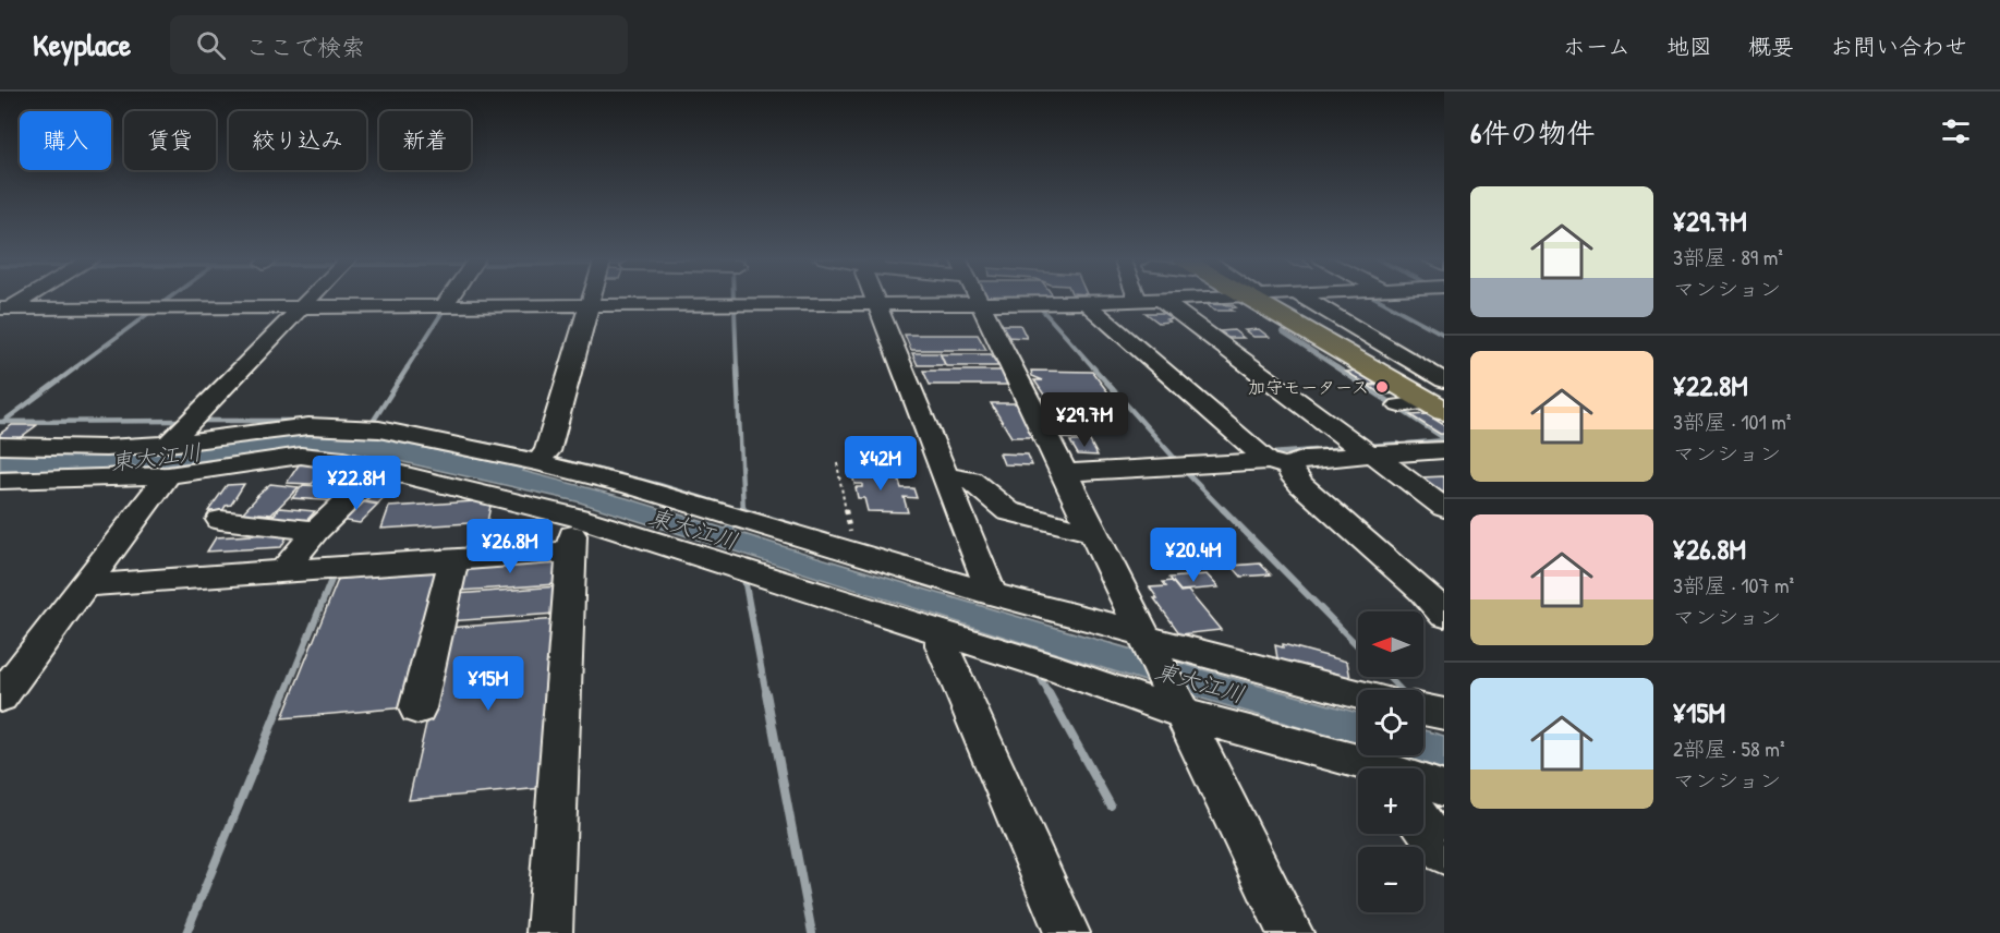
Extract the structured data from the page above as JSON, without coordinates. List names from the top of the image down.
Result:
{
  "water": ["東大江川"],
  "places": ["加守モータース"],
  "north": "left",
  "page": {
    "header": "Keyplace",
    "search": "ここで検索",
    "nav": [
      "ホーム",
      "地図",
      "概要",
      "お問い合わせ"
    ],
    "heading": "6件の物件",
    "chip": [
      "購入",
      "賃貸",
      "絞り込み",
      "新着"
    ],
    "list": [
      {
        "name": "¥29.7M",
        "note": "3部屋 · 89 m² · マンション"
      },
      {
        "name": "¥22.8M",
        "note": "3部屋 · 101 m² · マンション"
      },
      {
        "name": "¥26.8M",
        "note": "3部屋 · 107 m² · マンション"
      },
      {
        "name": "¥15M",
        "note": "2部屋 · 58 m² · マンション"
      }
    ],
    "price": [
      "¥29.7M",
      "¥42M",
      "¥22.8M",
      "¥26.8M",
      "¥20.4M",
      "¥15M"
    ],
    "map_buttons": ["+", "−"]
  }
}
